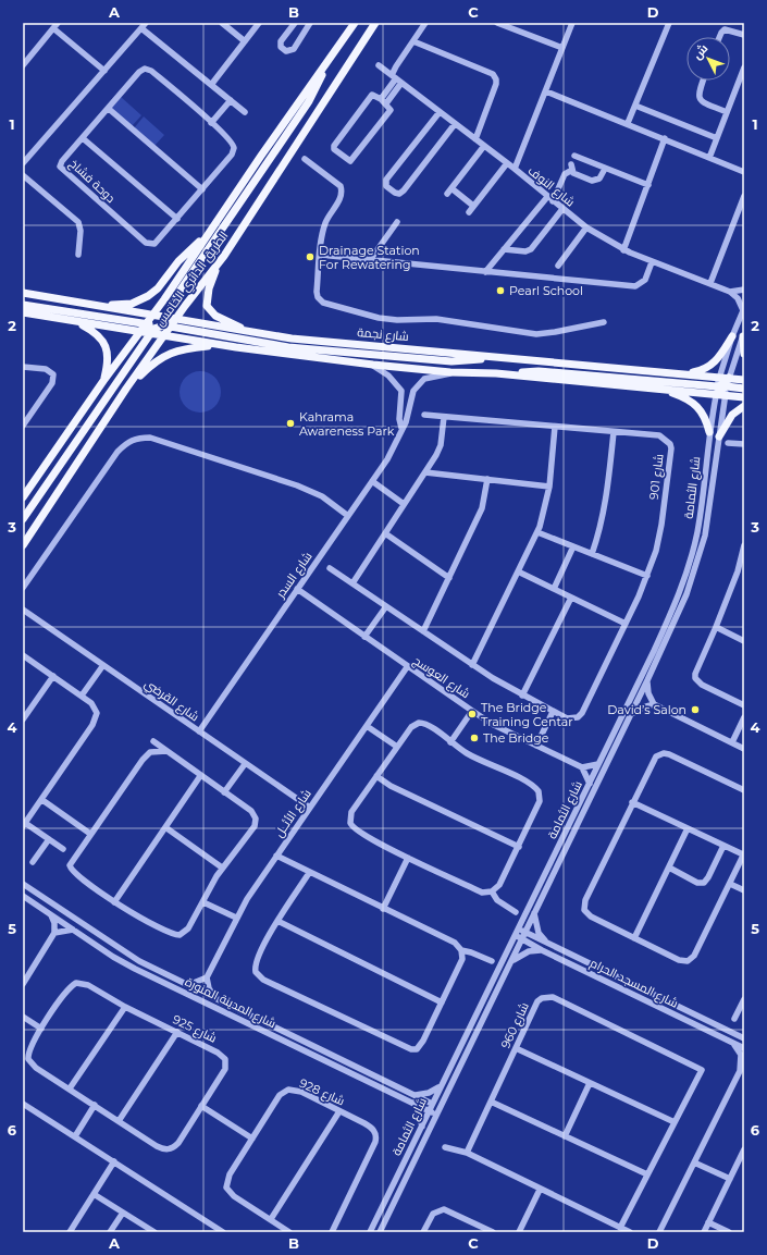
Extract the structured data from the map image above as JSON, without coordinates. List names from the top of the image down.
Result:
{
  "streets": {
    "main road": ["الطريق الدائري الخامس", "شارع نجمة"],
    "street": [
      "دوحة فشاخ",
      "شارع النوف",
      "شارع 901",
      "شارع الثمامة",
      "شارع السدر",
      "شارع العوسج",
      "شارع القرضي",
      "شارع الأثــل",
      "شارع المسجد الحرام",
      "شارع المدينة المنورة",
      "شارع 960",
      "شارع 925",
      "شارع 928"
    ]
  },
  "crossings": [
    ["الطريق الدائري الخامس", "شارع نجمة"],
    ["شارع نجمة", "شارع الثمامة"],
    ["شارع الثمامة", "شارع المسجد الحرام"],
    ["شارع الثمامة", "شارع المدينة المنورة"],
    ["شارع السدر", "شارع العوسج"],
    ["شارع السدر", "شارع القرضي"],
    ["شارع العوسج", "شارع الأثــل"],
    ["شارع القرضي", "شارع الأثــل"]
  ],
  "places": [
    "Drainage Station For Rewatering",
    "Pearl School",
    "Kahrama Awareness Park",
    "David’s Salon",
    "The Bridge Training Centar",
    "The Bridge"
  ],
  "north": "top left",
  "grid": {
    "columns": [
      "A",
      "B",
      "C",
      "D"
    ],
    "rows": [
      "1",
      "2",
      "3",
      "4",
      "5",
      "6"
    ]
  }
}
